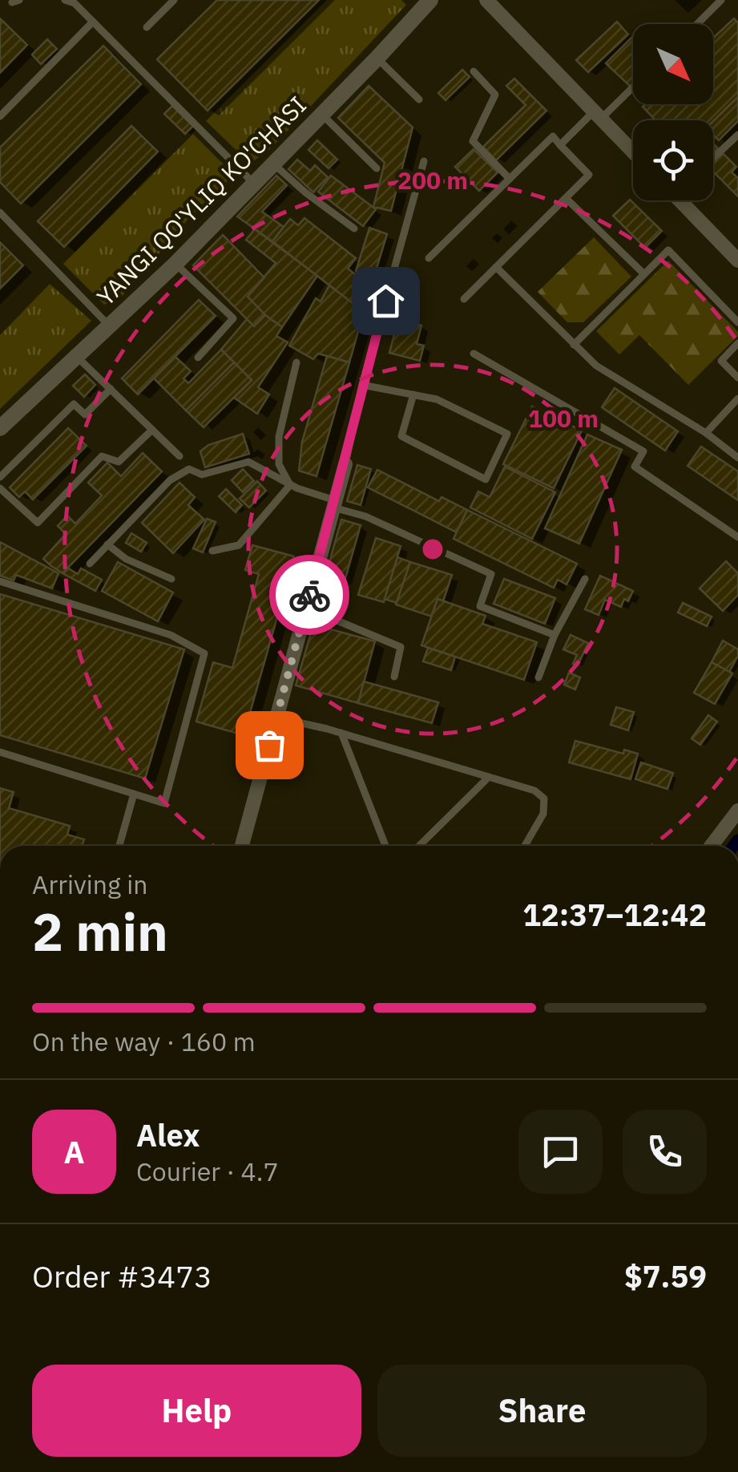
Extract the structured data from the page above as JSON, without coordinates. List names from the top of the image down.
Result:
{
  "streets": {
    "street": ["YANGI QO'YLIQ KO'CHASI"]
  },
  "north": "bottom right",
  "page": {
    "heading": ["2 min", "Arriving in", "12:37–12:42"],
    "panel": [
      "Alex",
      "Courier · 4.7",
      "Order #3473",
      "$7.59"
    ],
    "bar": "On the way · 160 m",
    "round": "A",
    "buttons": ["Help", "Share"]
  },
  "rings": ["200 m", "100 m"]
}
